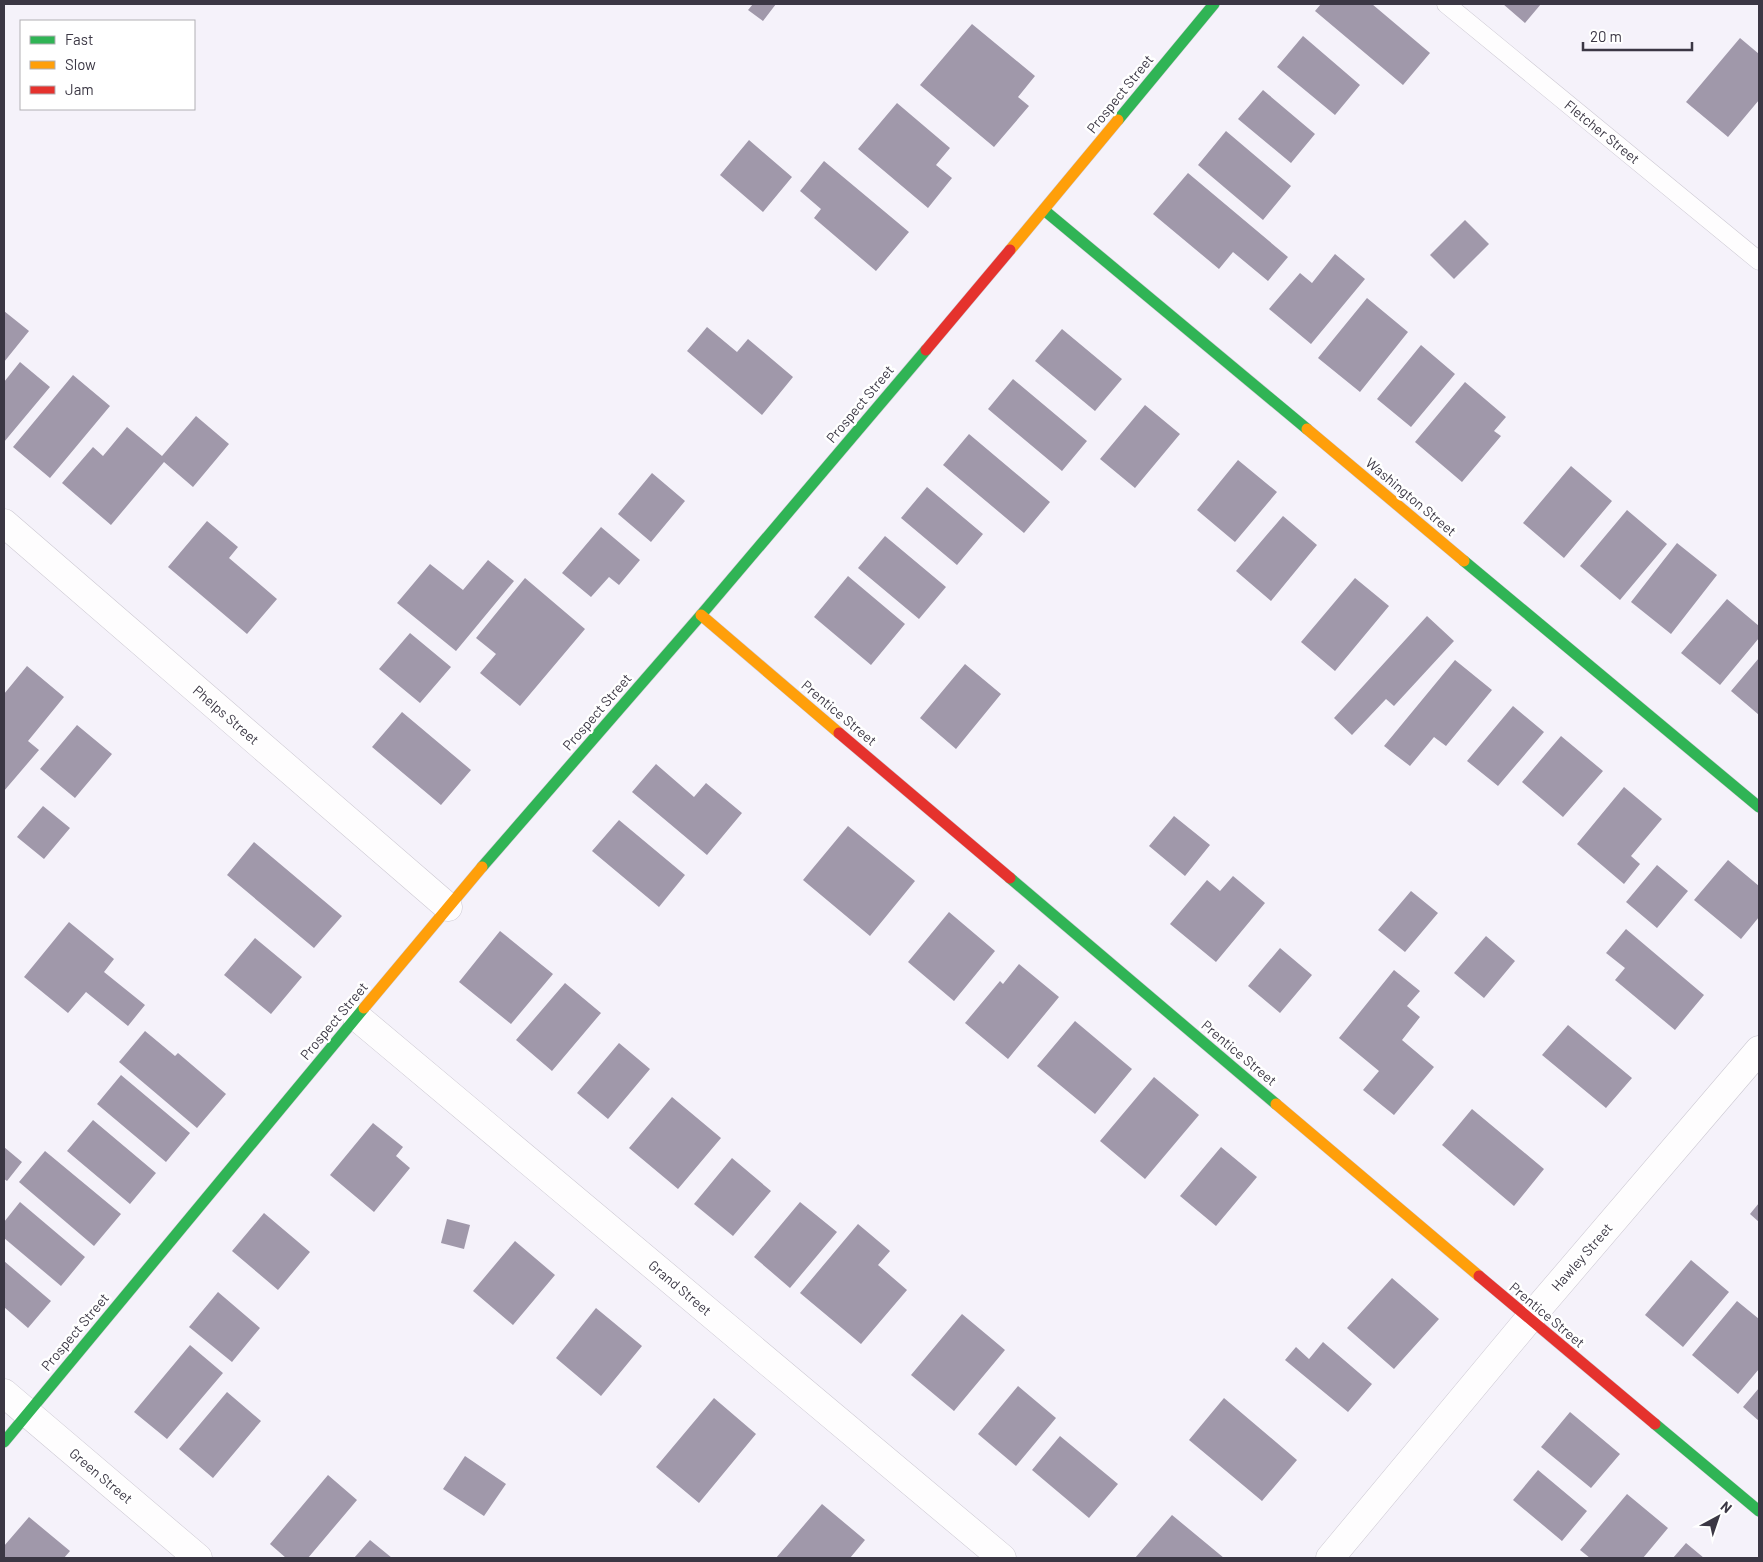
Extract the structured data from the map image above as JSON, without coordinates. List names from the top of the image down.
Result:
{
  "streets": {
    "street": [
      "Prospect Street",
      "Washington Street",
      "Prentice Street",
      "Phelps Street",
      "Hawley Street",
      "Grand Street",
      "Green Street"
    ],
    "lane": ["Fletcher Street"]
  },
  "crossings": [
    ["Prospect Street", "Washington Street"],
    ["Prospect Street", "Prentice Street"],
    ["Prospect Street", "Phelps Street"],
    ["Prospect Street", "Grand Street"],
    ["Prospect Street", "Green Street"],
    ["Prentice Street", "Hawley Street"]
  ],
  "legend": ["Fast", "Slow", "Jam"],
  "scale_bar": "20 m",
  "north": "top right"
}
